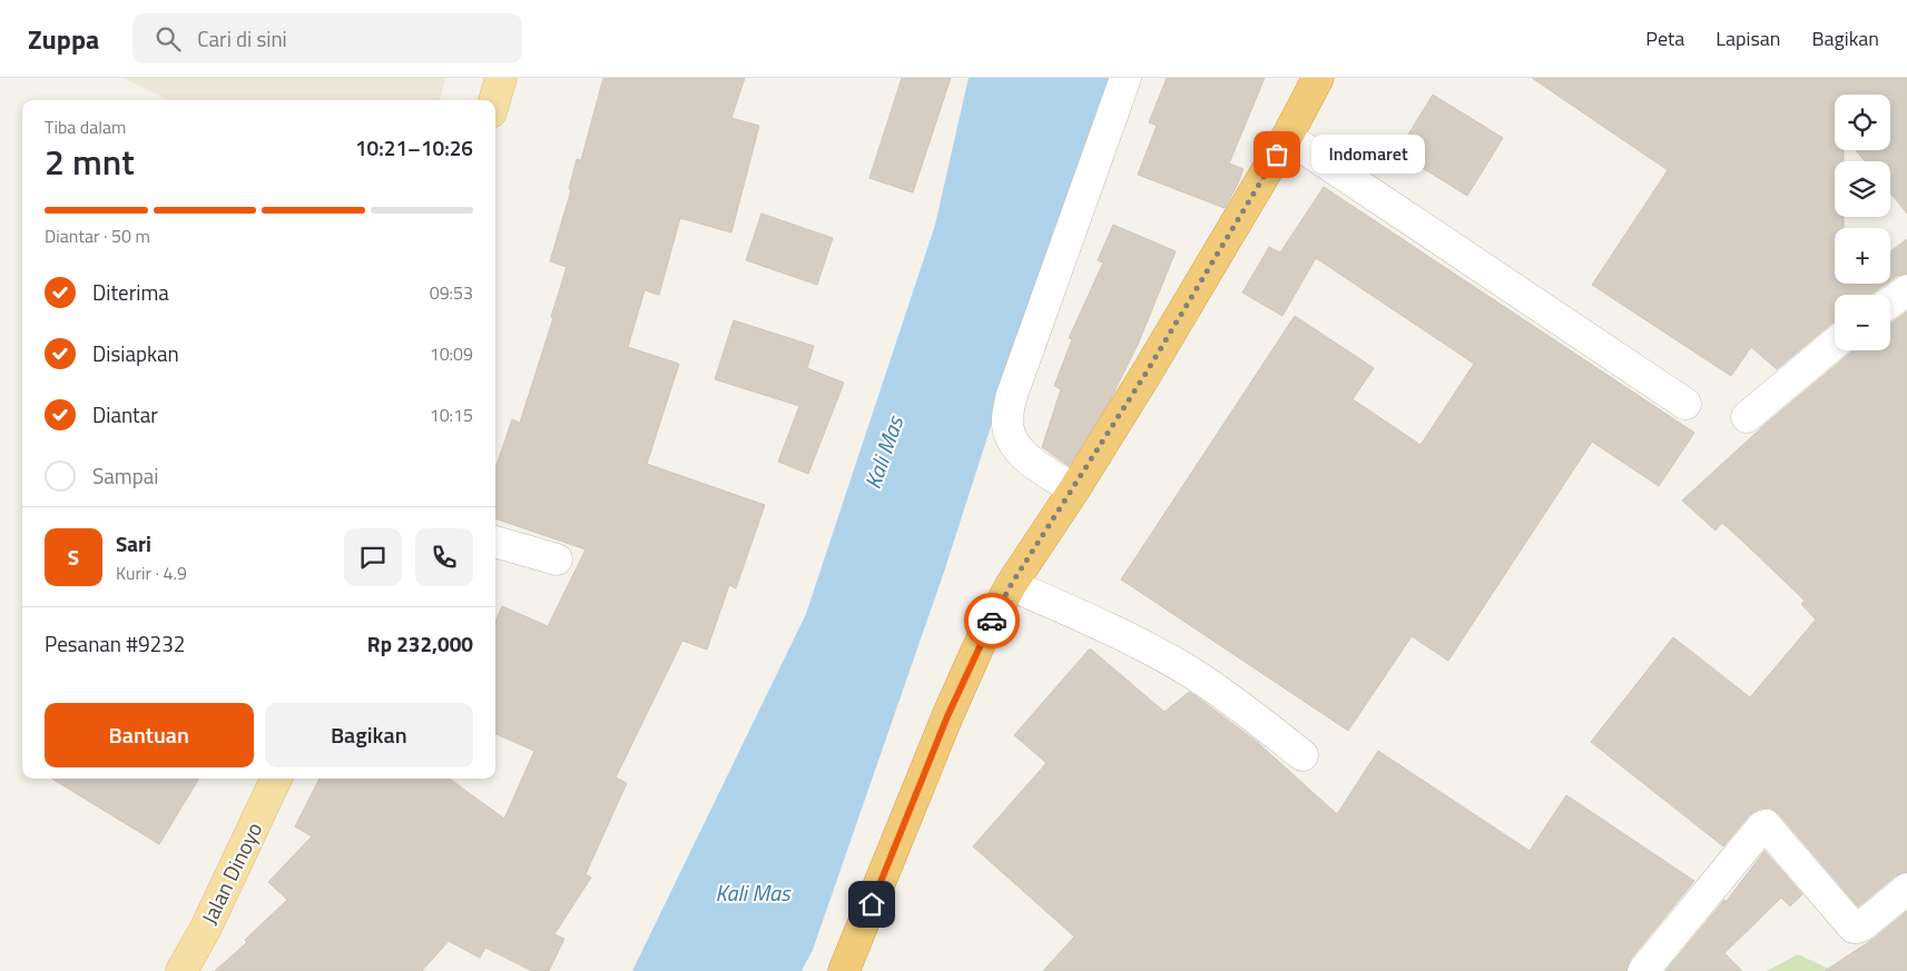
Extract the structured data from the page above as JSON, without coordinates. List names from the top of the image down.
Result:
{
  "streets": {
    "main road": ["Jalan Dinoyo"]
  },
  "water": ["Kali Mas"],
  "places": ["Indomaret"],
  "page": {
    "header": "Zuppa",
    "search": "Cari di sini",
    "nav": ["Peta", "Lapisan", "Bagikan"],
    "map_buttons": ["+", "−"],
    "heading": ["2 mnt", "Tiba dalam", "10:21–10:26"],
    "panel": [
      "Sari",
      "Kurir · 4.9",
      "Pesanan #9232",
      "Rp 232,000"
    ],
    "bubble": "Indomaret",
    "bar": "Diantar · 50 m",
    "list": [
      ["Diterima", "09:53"],
      ["Disiapkan", "10:09"],
      ["Diantar", "10:15"],
      "Sampai"
    ],
    "round": "S",
    "buttons": ["Bantuan", "Bagikan"]
  }
}
